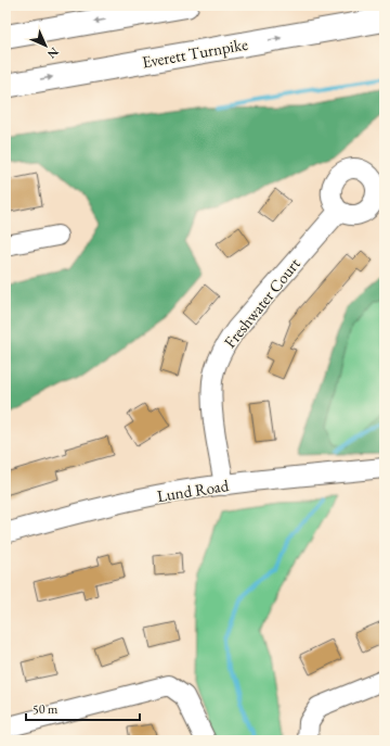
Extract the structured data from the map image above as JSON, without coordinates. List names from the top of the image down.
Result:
{
  "streets": {
    "highway": ["Everett Turnpike"],
    "street": ["Freshwater Court", "Lund Road"]
  },
  "crossings": [
    ["Freshwater Court", "Lund Road"]
  ],
  "scale_bar": "50 m",
  "north": "bottom right"
}
